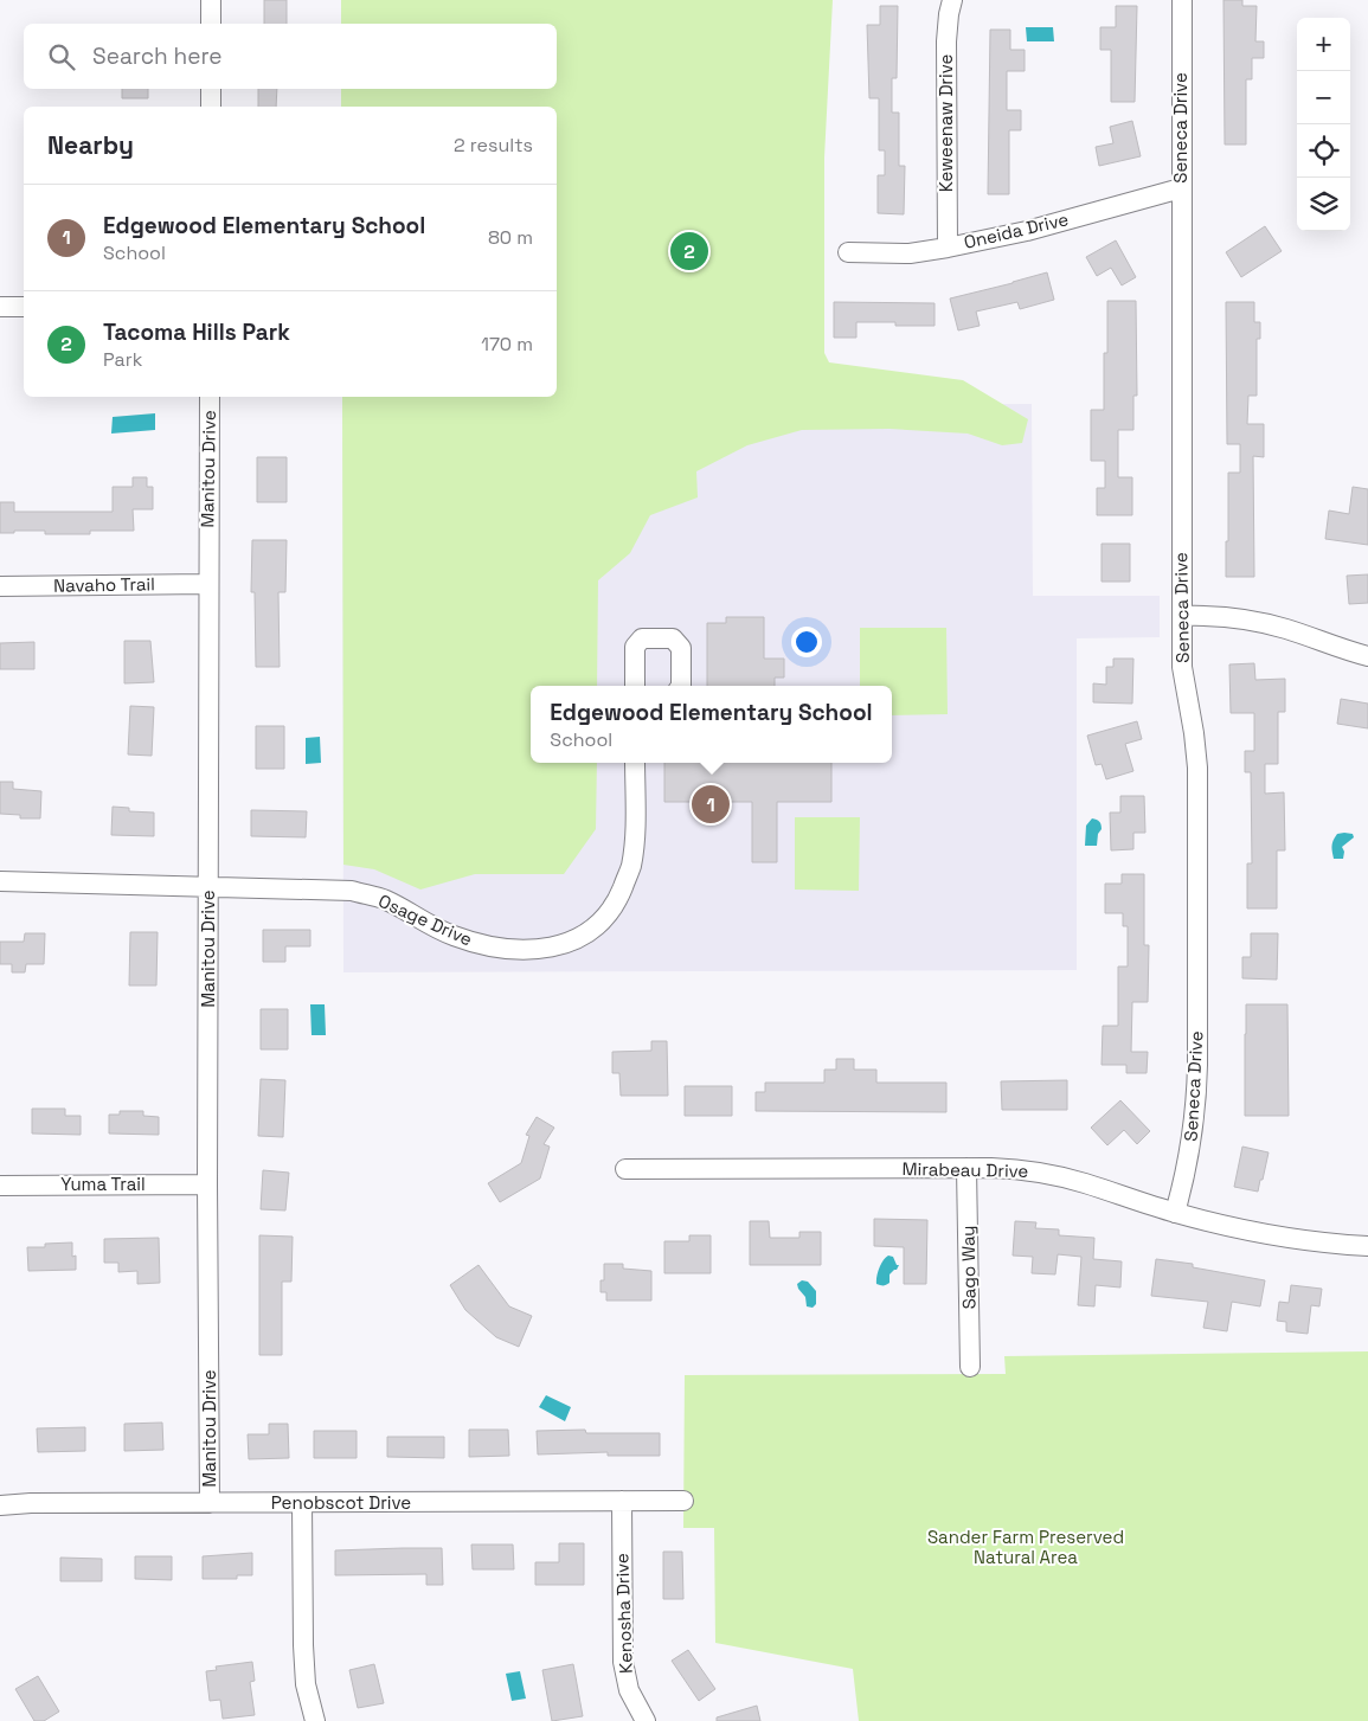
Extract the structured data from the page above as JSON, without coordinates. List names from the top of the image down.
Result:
{
  "streets": {
    "street": [
      "Keweenaw Drive",
      "Seneca Drive",
      "Oneida Drive",
      "Manitou Drive",
      "Navaho Trail",
      "Osage Drive",
      "Mirabeau Drive",
      "Yuma Trail",
      "Sago Way",
      "Penobscot Drive",
      "Kenosha Drive"
    ]
  },
  "crossings": [
    ["Keweenaw Drive", "Oneida Drive"],
    ["Seneca Drive", "Oneida Drive"],
    ["Seneca Drive", "Mirabeau Drive"],
    ["Manitou Drive", "Navaho Trail"],
    ["Manitou Drive", "Osage Drive"],
    ["Manitou Drive", "Yuma Trail"],
    ["Manitou Drive", "Penobscot Drive"],
    ["Mirabeau Drive", "Sago Way"],
    ["Penobscot Drive", "Kenosha Drive"]
  ],
  "parks": ["Sander Farm Preserved Natural Area"],
  "page": {
    "map_buttons": ["+", "−"],
    "search": "Search here",
    "heading": ["Nearby", "2 results"],
    "list": [
      {
        "mark": "1",
        "name": "Edgewood Elementary School",
        "note": "School",
        "value": "80 m"
      },
      {
        "mark": "2",
        "name": "Tacoma Hills Park",
        "note": "Park",
        "value": "170 m"
      }
    ],
    "pins": ["2", "1"],
    "popup": ["Edgewood Elementary School", "School"]
  }
}
